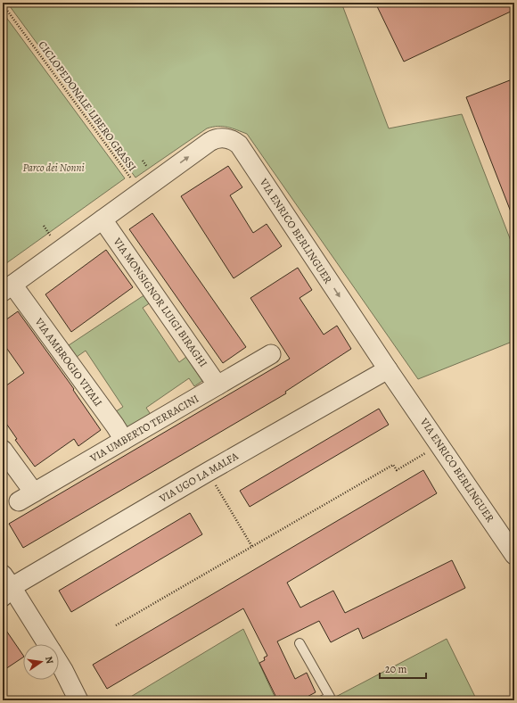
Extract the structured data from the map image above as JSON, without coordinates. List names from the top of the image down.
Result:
{
  "streets": {
    "street": [
      "VIA ENRICO BERLINGUER",
      "VIA MONSIGNOR LUIGI BIRAGHI",
      "VIA AMBROGIO VITALI",
      "VIA UMBERTO TERRACINI",
      "VIA UGO LA MALFA"
    ],
    "path": ["CICLOPEDONALE LIBERO GRASSI"]
  },
  "crossings": [
    ["VIA ENRICO BERLINGUER", "VIA MONSIGNOR LUIGI BIRAGHI"],
    ["VIA ENRICO BERLINGUER", "VIA AMBROGIO VITALI"],
    ["VIA ENRICO BERLINGUER", "VIA UGO LA MALFA"],
    ["VIA MONSIGNOR LUIGI BIRAGHI", "VIA UMBERTO TERRACINI"],
    ["VIA AMBROGIO VITALI", "VIA UMBERTO TERRACINI"]
  ],
  "parks": ["Parco dei Nonni"],
  "scale_bar": "20 m",
  "north": "right"
}
